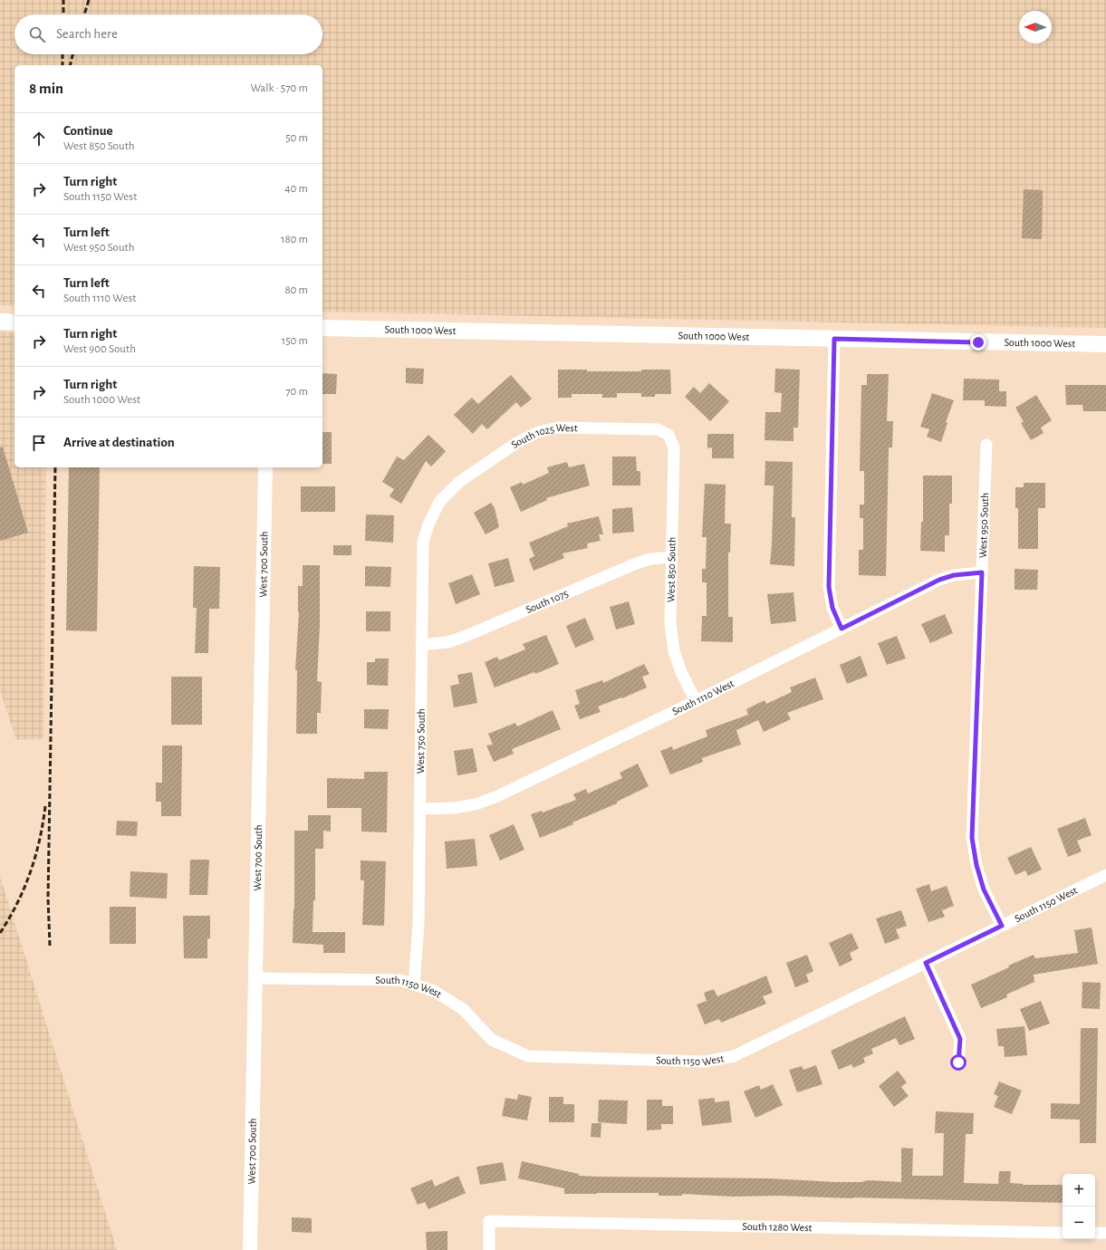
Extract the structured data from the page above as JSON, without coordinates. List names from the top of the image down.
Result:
{
  "streets": {
    "main road": ["South 1000 West"],
    "street": [
      "South 1025 West",
      "West 950 South",
      "West 700 South",
      "West 850 South",
      "South 1075",
      "South 1110 West",
      "West 750 South",
      "South 1150 West",
      "South 1280 West"
    ]
  },
  "crossings": [
    ["South 1025 West", "West 850 South"],
    ["South 1025 West", "West 750 South"],
    ["West 950 South", "South 1110 West"],
    ["West 950 South", "South 1150 West"],
    ["West 700 South", "South 1150 West"],
    ["West 850 South", "South 1075"],
    ["West 850 South", "South 1110 West"],
    ["South 1075", "West 750 South"],
    ["South 1110 West", "West 750 South"],
    ["West 750 South", "South 1150 West"]
  ],
  "north": "left",
  "page": {
    "search": "Search here",
    "heading": ["8 min", "Walk · 570 m"],
    "list": [
      ["Continue", "West 850 South", "50 m"],
      ["Turn right", "South 1150 West", "40 m"],
      ["Turn left", "West 950 South", "180 m"],
      ["Turn left", "South 1110 West", "80 m"],
      ["Turn right", "West 900 South", "150 m"],
      ["Turn right", "South 1000 West", "70 m"],
      "Arrive at destination"
    ],
    "map_buttons": ["+", "−"]
  }
}
